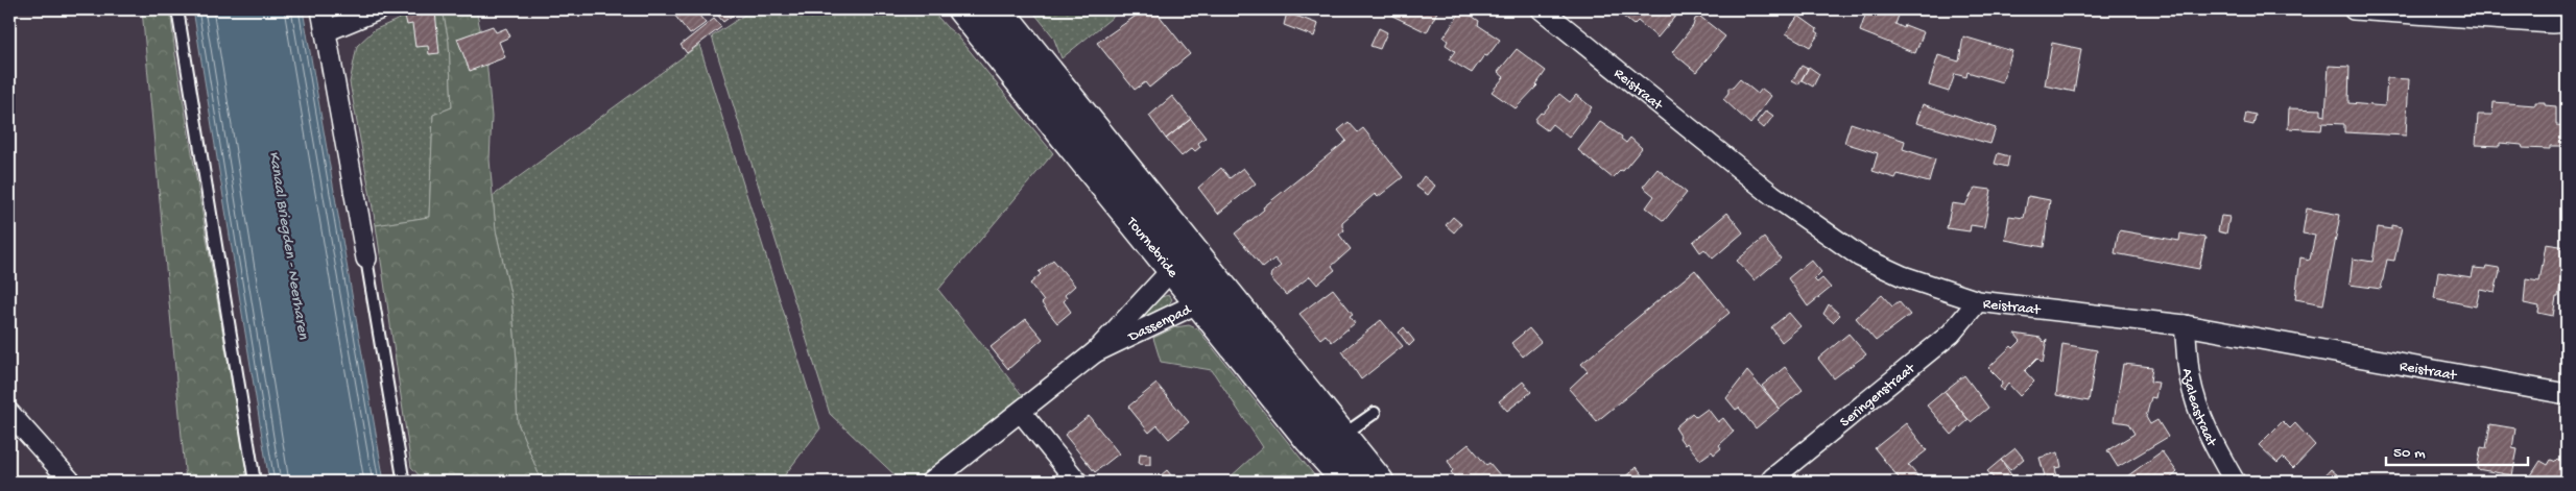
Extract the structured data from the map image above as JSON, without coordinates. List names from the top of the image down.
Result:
{
  "streets": {
    "main road": ["Tournebride"],
    "street": [
      "Reistraat",
      "Dassenpad",
      "Seringenstraat",
      "Azaleastraat"
    ]
  },
  "crossings": [
    ["Reistraat", "Seringenstraat"],
    ["Reistraat", "Azaleastraat"],
    ["Tournebride", "Dassenpad"]
  ],
  "water": ["Kanaal Briegden - Neerharen"],
  "scale_bar": "50 m"
}
